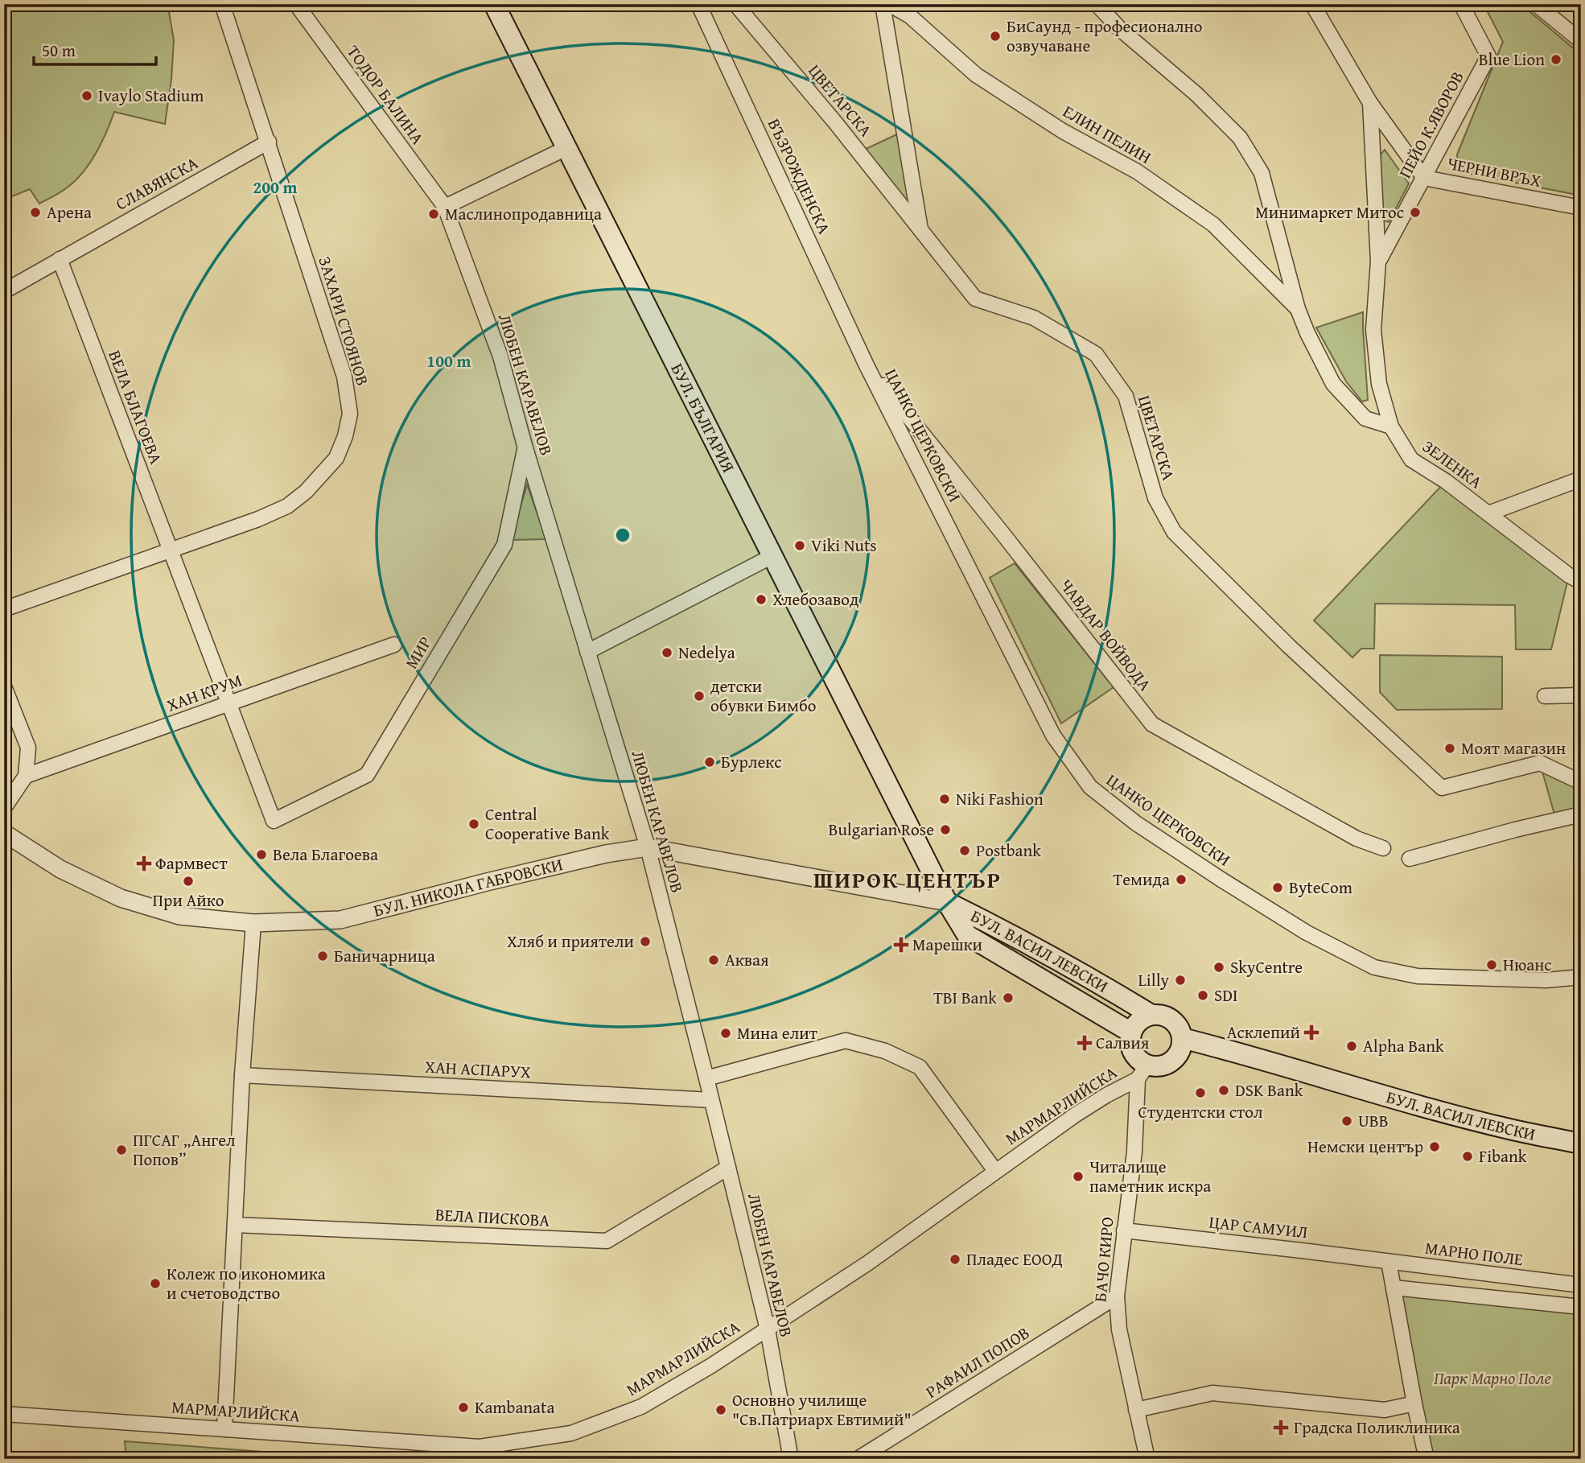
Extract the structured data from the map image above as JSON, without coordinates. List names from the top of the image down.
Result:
{
  "streets": {
    "main road": ["БУЛ. БЪЛГАРИЯ", "БУЛ. ВАСИЛ ЛЕВСКИ"],
    "street": [
      "ТОДОР БАЛИНА",
      "ЦВЕТАРСКА",
      "ПЕЙО К.ЯВОРОВ",
      "ЕЛИН ПЕЛИН",
      "ЧЕРНИ ВРЪХ",
      "ВЪЗРОЖДЕНСКА",
      "СЛАВЯНСКА",
      "ЗАХАРИ СТОЯНОВ",
      "ЛЮБЕН КАРАВЕЛОВ",
      "ВЕЛА БЛАГОЕВА",
      "ЦАНКО ЦЕРКОВСКИ",
      "ЗЕЛЕНКА",
      "ЧАВДАР ВОЙВОДА",
      "МИР",
      "ХАН КРУМ",
      "БУЛ. НИКОЛА ГАБРОВСКИ",
      "ХАН АСПАРУХ",
      "МАРМАРЛИЙСКА",
      "ВЕЛА ПИСКОВА",
      "ЦАР САМУИЛ",
      "МАРНО ПОЛЕ",
      "БАЧО КИРО",
      "РАФАИЛ ПОПОВ"
    ]
  },
  "crossings": [
    ["ТОДОР БАЛИНА", "ЛЮБЕН КАРАВЕЛОВ"],
    ["ПЕЙО К.ЯВОРОВ", "ЧЕРНИ ВРЪХ"],
    ["ПЕЙО К.ЯВОРОВ", "ЗЕЛЕНКА"],
    ["ЧЕРНИ ВРЪХ", "ЗЕЛЕНКА"],
    ["ВЪЗРОЖДЕНСКА", "ЦАНКО ЦЕРКОВСКИ"],
    ["ВЪЗРОЖДЕНСКА", "ЧАВДАР ВОЙВОДА"],
    ["СЛАВЯНСКА", "ЗАХАРИ СТОЯНОВ"],
    ["СЛАВЯНСКА", "ВЕЛА БЛАГОЕВА"],
    ["ЗАХАРИ СТОЯНОВ", "ВЕЛА БЛАГОЕВА"],
    ["ЛЮБЕН КАРАВЕЛОВ", "МИР"],
    ["ЛЮБЕН КАРАВЕЛОВ", "БУЛ. НИКОЛА ГАБРОВСКИ"],
    ["ЛЮБЕН КАРАВЕЛОВ", "ХАН АСПАРУХ"],
    ["ЛЮБЕН КАРАВЕЛОВ", "МАРМАРЛИЙСКА"],
    ["ЛЮБЕН КАРАВЕЛОВ", "ВЕЛА ПИСКОВА"],
    ["ВЕЛА БЛАГОЕВА", "МИР"],
    ["ВЕЛА БЛАГОЕВА", "ХАН КРУМ"],
    ["БУЛ. БЪЛГАРИЯ", "БУЛ. НИКОЛА ГАБРОВСКИ"],
    ["БУЛ. БЪЛГАРИЯ", "БУЛ. ВАСИЛ ЛЕВСКИ"],
    ["ЦАНКО ЦЕРКОВСКИ", "ЧАВДАР ВОЙВОДА"],
    ["БУЛ. НИКОЛА ГАБРОВСКИ", "БУЛ. ВАСИЛ ЛЕВСКИ"],
    ["БУЛ. ВАСИЛ ЛЕВСКИ", "МАРМАРЛИЙСКА"],
    ["БУЛ. ВАСИЛ ЛЕВСКИ", "БАЧО КИРО"],
    ["МАРМАРЛИЙСКА", "БАЧО КИРО"],
    ["ЦАР САМУИЛ", "МАРНО ПОЛЕ"],
    ["ЦАР САМУИЛ", "БАЧО КИРО"],
    ["БАЧО КИРО", "РАФАИЛ ПОПОВ"]
  ],
  "districts": ["ШИРОК ЦЕНТЪР"],
  "parks": ["Парк Марно Поле"],
  "places": {
    "other": [
      "БиСаунд - професионално озвучаване",
      "Blue Lion",
      "Ivaylo Stadium",
      "Арена",
      "Минимаркет Митос",
      "Маслинопродавница",
      "Viki Nuts",
      "Хлебозавод",
      "Nedelya",
      "детски обувки Бимбо",
      "Моят магазин",
      "Бурлекс",
      "Niki Fashion",
      "Central Cooperative Bank",
      "Bulgarian Rose",
      "Postbank",
      "Вела Благоева",
      "Темида",
      "При Айко",
      "ByteCom",
      "Хляб и приятели",
      "Баничарница",
      "Аквая",
      "Нюанс",
      "SkyCentre",
      "Lilly",
      "SDI",
      "TBI Bank",
      "Мина елит",
      "Alpha Bank",
      "DSK Bank",
      "Студентски стол",
      "UBB",
      "Немски център",
      "ПГСАГ „Ангел Попов”",
      "Fibank",
      "Читалище паметник искра",
      "Пладес ЕООД",
      "Колеж по икономика и счетоводство",
      "Kambanata",
      "Основно училище \"Св.Патриарх Евтимий\""
    ],
    "health": [
      "Фармвест",
      "Марешки",
      "Асклепий",
      "Салвия",
      "Градска Поликлиника"
    ]
  },
  "scale_bar": "50 m",
  "rings": ["200 m", "100 m"]
}
